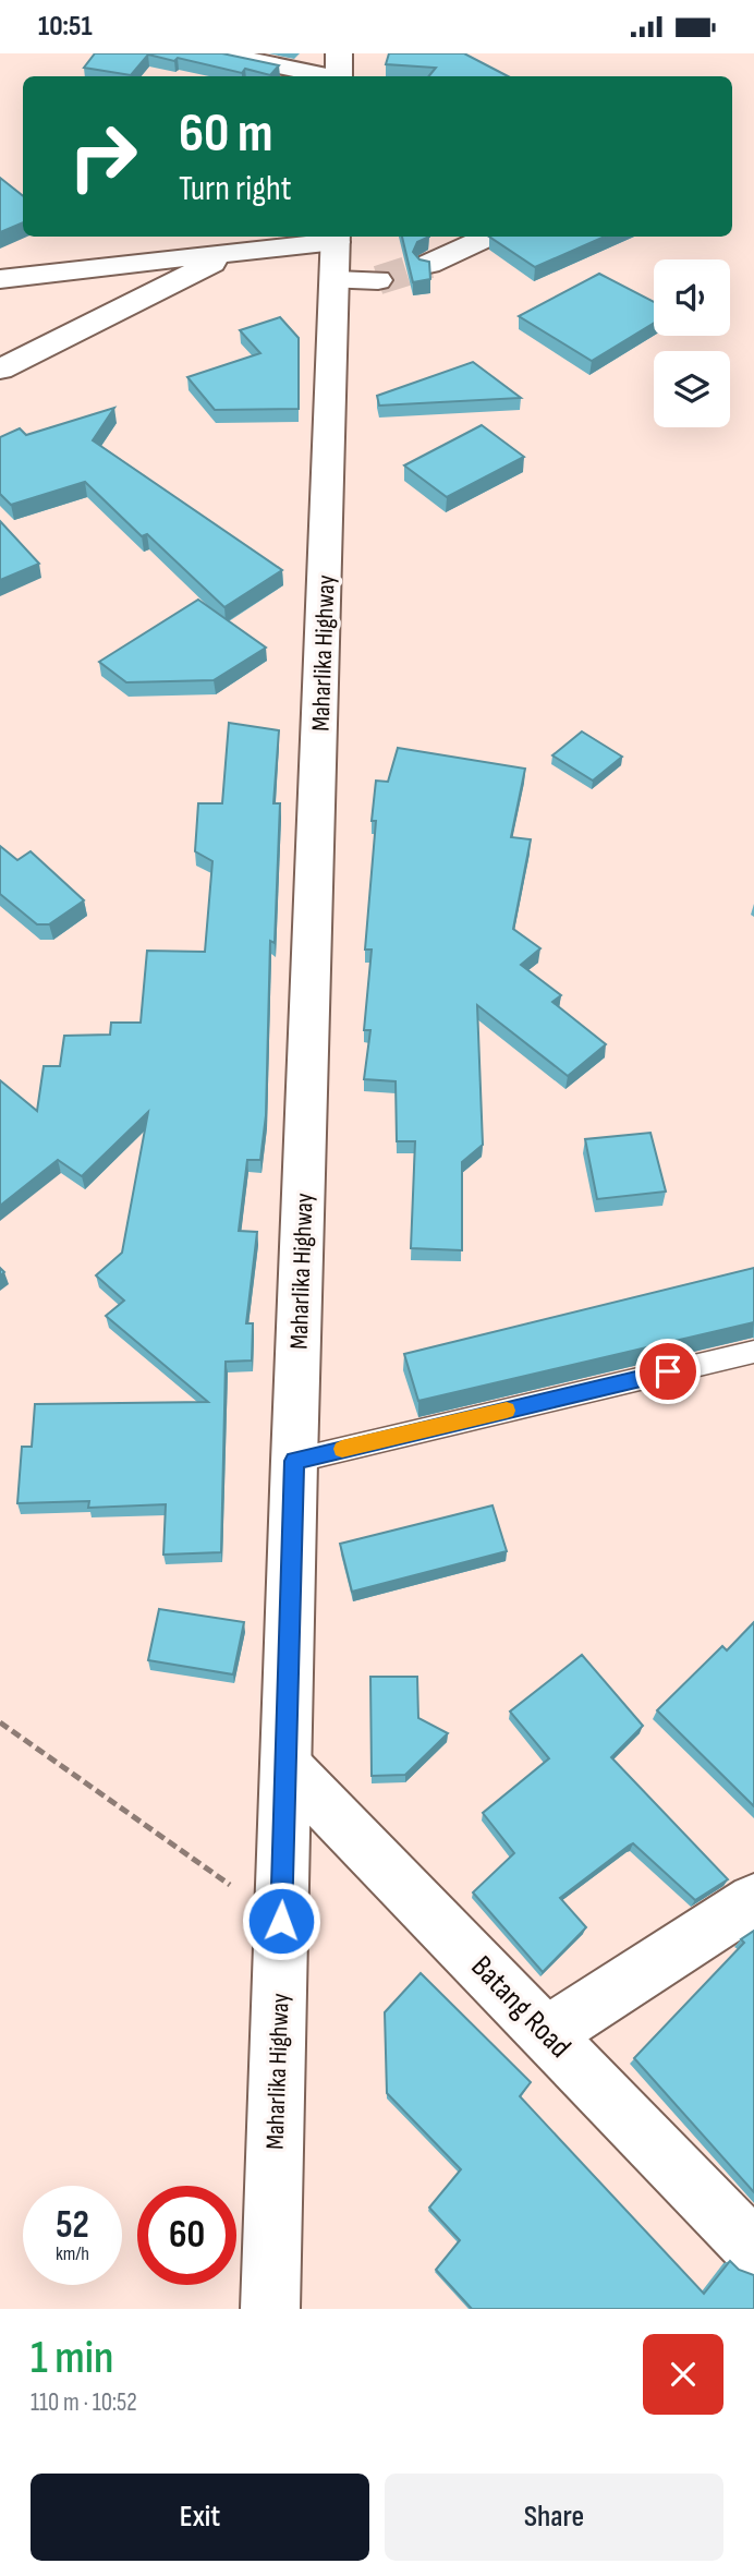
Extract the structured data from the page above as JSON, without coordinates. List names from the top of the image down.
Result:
{
  "streets": {
    "main road": ["Maharlika Highway", "Batang Road"]
  },
  "crossings": [
    ["Maharlika Highway", "Batang Road"]
  ],
  "page": {
    "status": "10:51",
    "turn": ["60 m", "Turn right"],
    "speed": "52 km/h",
    "limit": "60",
    "heading": ["1 min", "110 m · 10:52"],
    "buttons": ["Exit", "Share"]
  }
}
